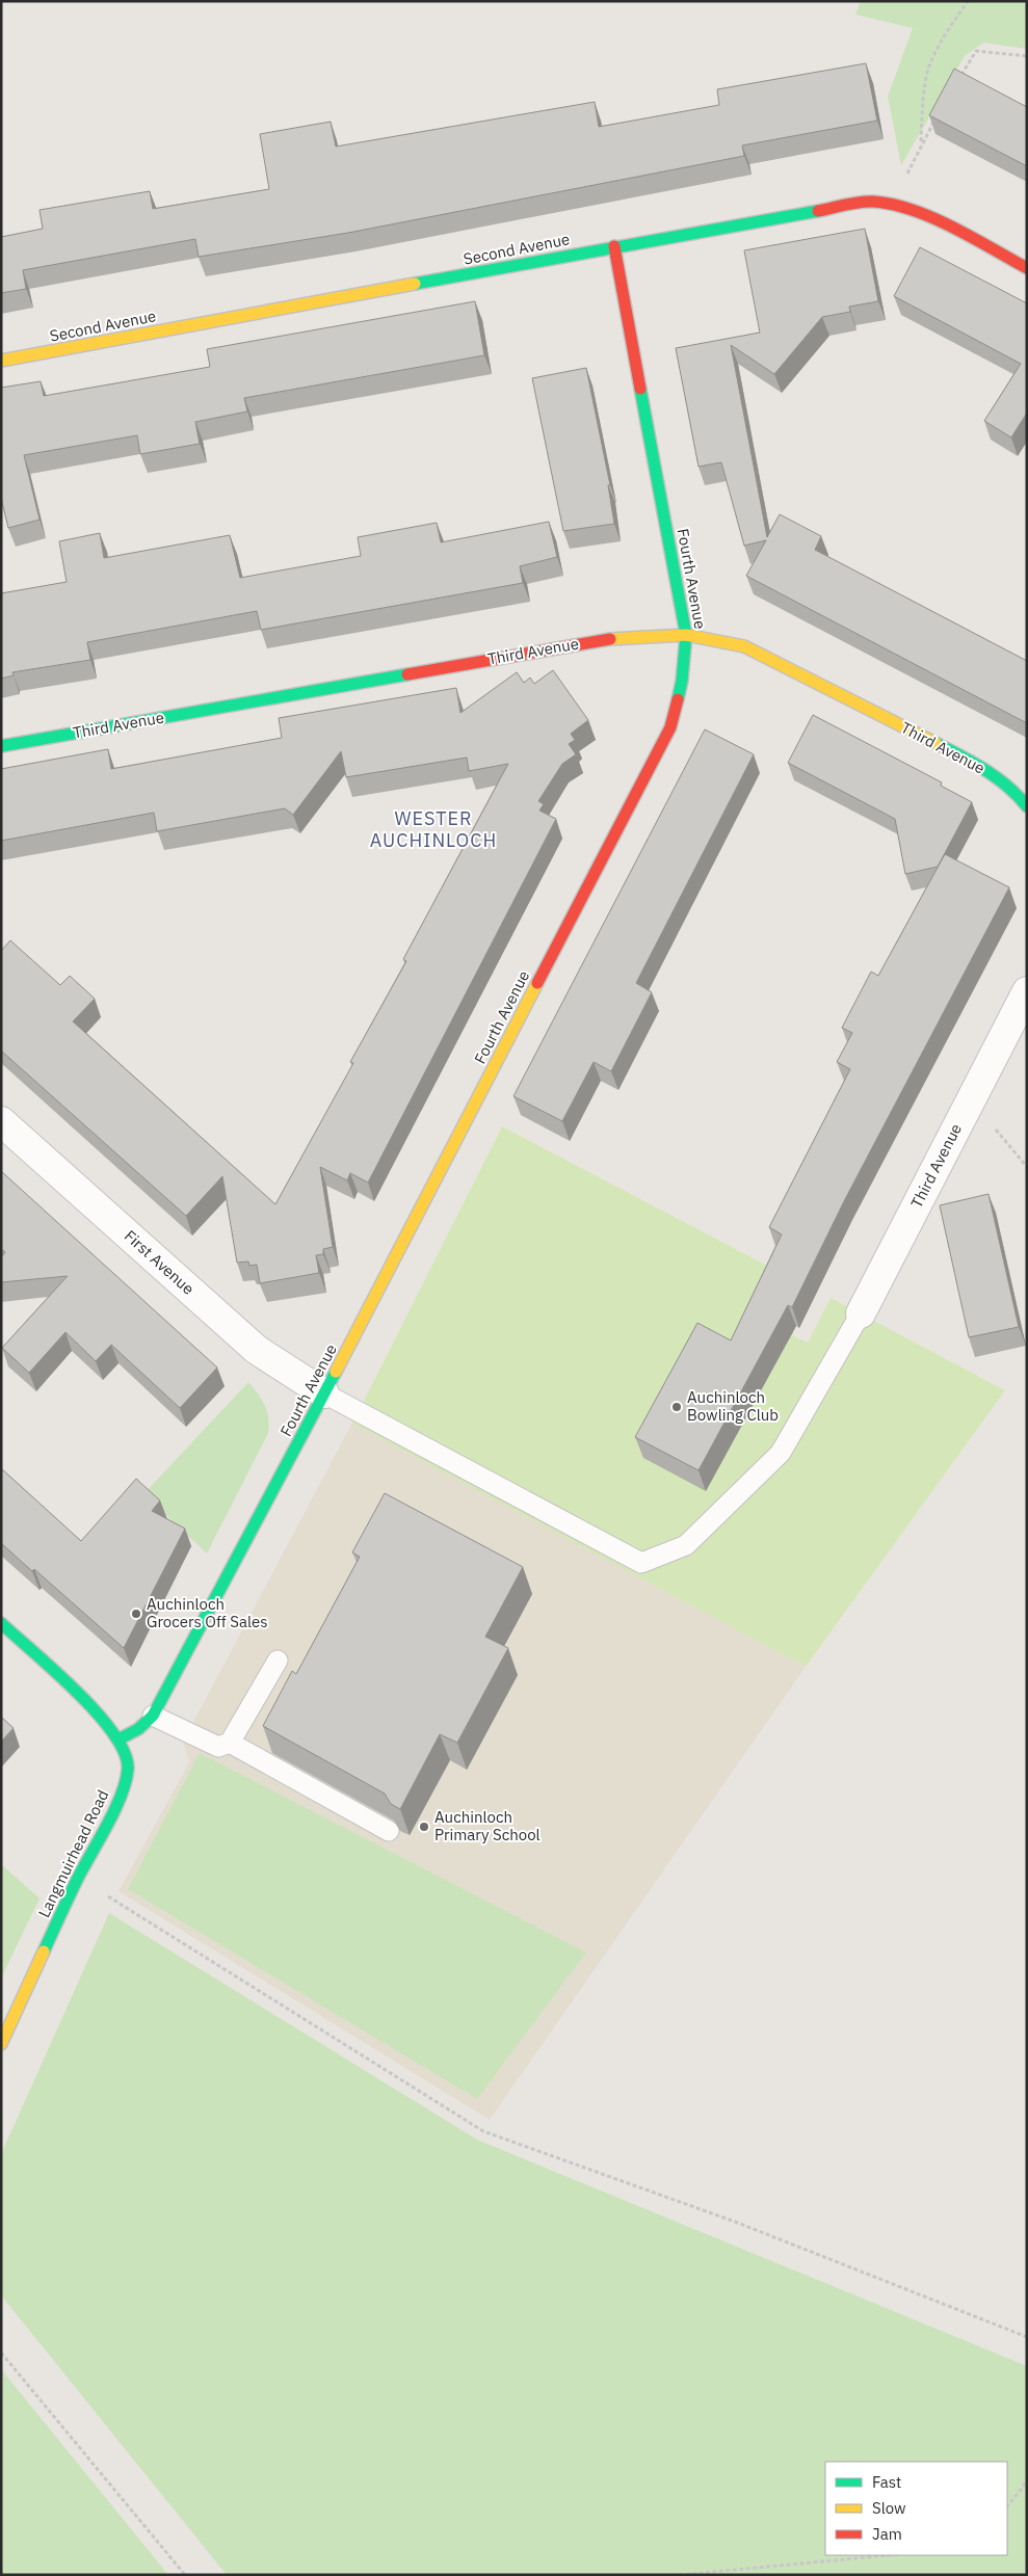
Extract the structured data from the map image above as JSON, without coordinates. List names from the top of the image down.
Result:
{
  "streets": {
    "street": [
      "Second Avenue",
      "Fourth Avenue",
      "Third Avenue",
      "First Avenue",
      "Langmuirhead Road"
    ]
  },
  "crossings": [
    ["Second Avenue", "Fourth Avenue"],
    ["Fourth Avenue", "Third Avenue"],
    ["Fourth Avenue", "First Avenue"],
    ["Fourth Avenue", "Langmuirhead Road"]
  ],
  "districts": ["WESTER AUCHINLOCH"],
  "places": ["Auchinloch Bowling Club", "Auchinloch Grocers Off Sales", "Auchinloch Primary School"],
  "legend": ["Fast", "Slow", "Jam"]
}
